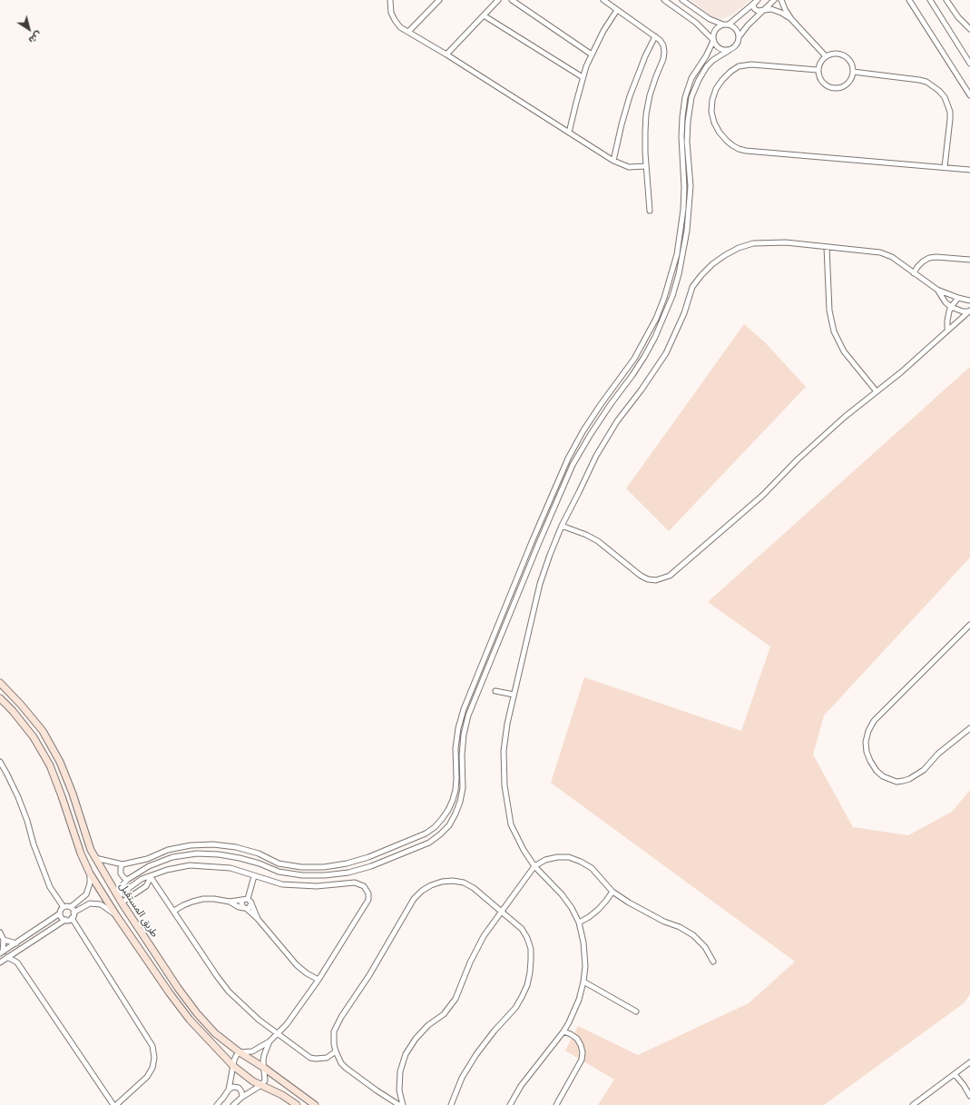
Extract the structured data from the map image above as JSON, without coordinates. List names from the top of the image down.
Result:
{
  "streets": {
    "main road": ["طريق المستقبل"]
  },
  "north": "bottom right"
}
